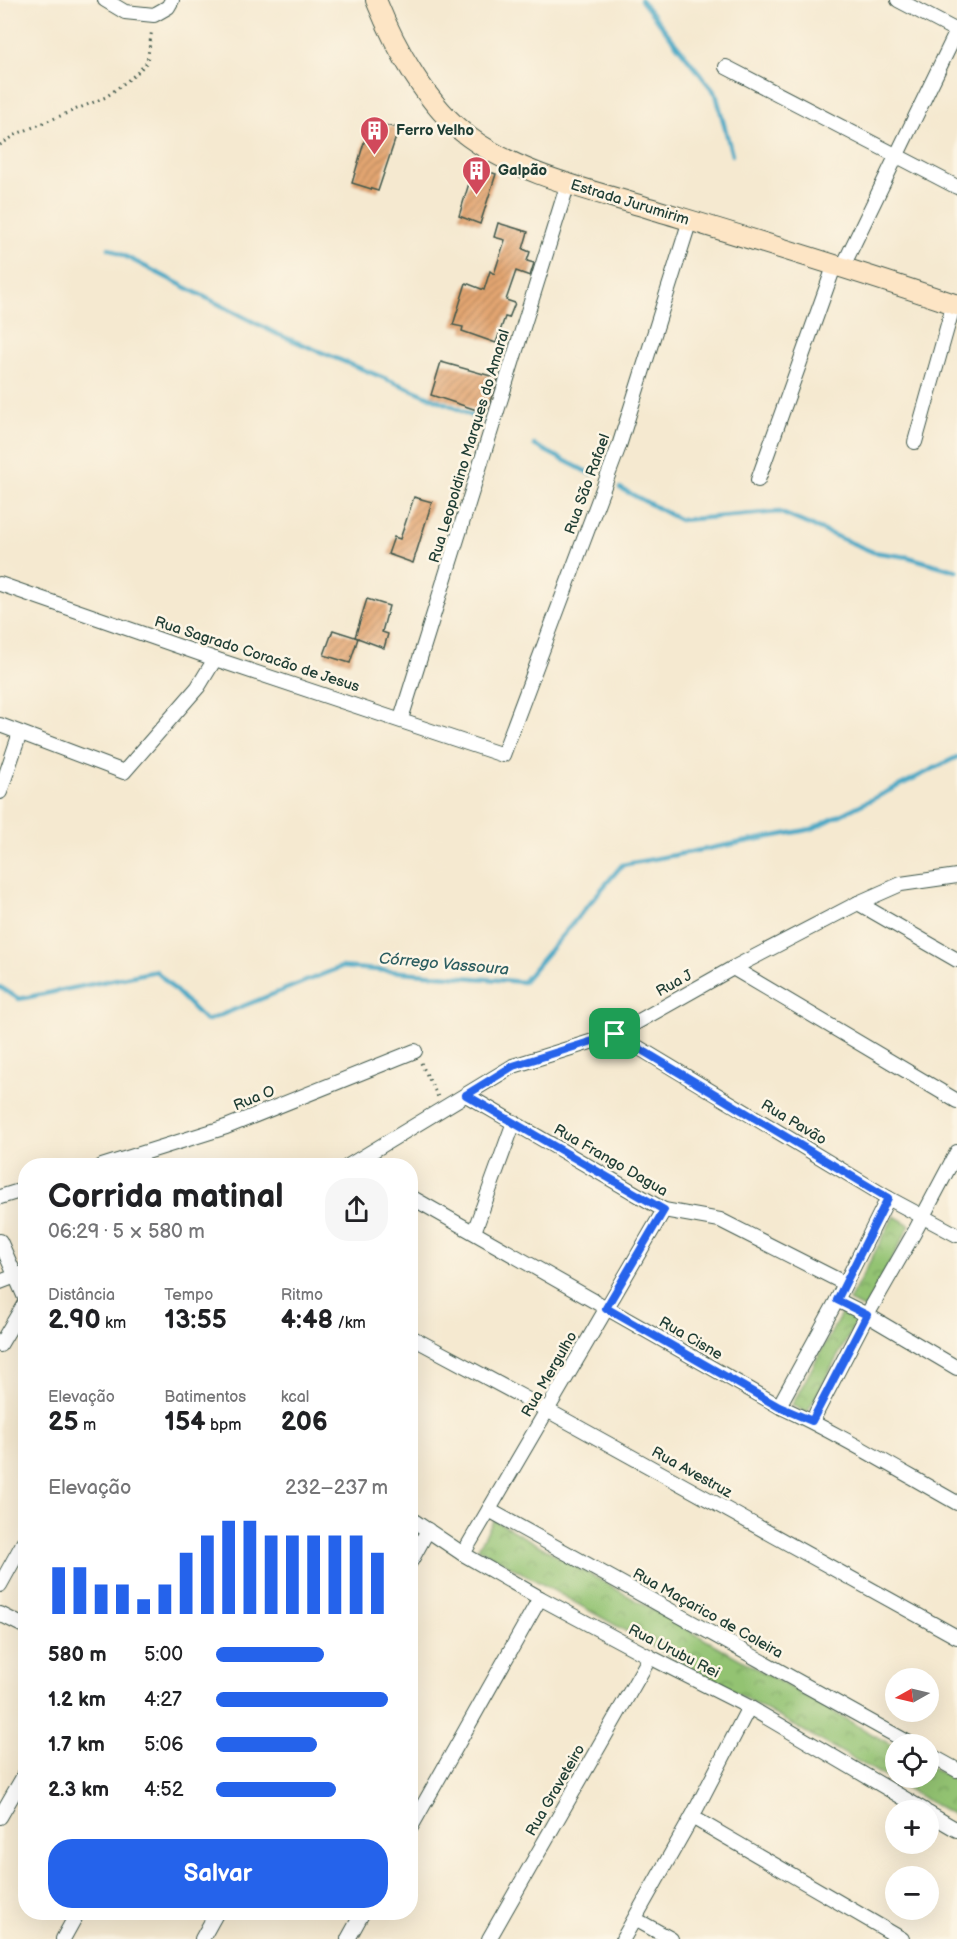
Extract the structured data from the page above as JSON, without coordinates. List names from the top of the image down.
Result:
{
  "streets": {
    "main road": ["Estrada Jurumirim"],
    "street": [
      "Rua Leopoldino Marques do Amaral",
      "Rua São Rafael",
      "Rua Sagrado Coracão de Jesus",
      "Rua J",
      "Rua O",
      "Rua Pavão",
      "Rua Frango Dagua",
      "Rua Cisne",
      "Rua Mergulho",
      "Rua Avestruz",
      "Rua Maçarico de Coleira",
      "Rua Urubu Rei",
      "Rua Graveteiro"
    ]
  },
  "crossings": [
    ["Estrada Jurumirim", "Rua Leopoldino Marques do Amaral"],
    ["Estrada Jurumirim", "Rua São Rafael"],
    ["Rua Leopoldino Marques do Amaral", "Rua Sagrado Coracão de Jesus"],
    ["Rua São Rafael", "Rua Sagrado Coracão de Jesus"],
    ["Rua J", "Rua Pavão"],
    ["Rua J", "Rua Frango Dagua"],
    ["Rua Frango Dagua", "Rua Mergulho"],
    ["Rua Cisne", "Rua Mergulho"],
    ["Rua Mergulho", "Rua Avestruz"],
    ["Rua Mergulho", "Rua Maçarico de Coleira"],
    ["Rua Mergulho", "Rua Urubu Rei"],
    ["Rua Urubu Rei", "Rua Graveteiro"]
  ],
  "water": ["Córrego Vassoura"],
  "places": {
    "building": ["Ferro Velho", "Galpão"]
  },
  "north": "left",
  "page": {
    "heading": ["Corrida matinal", "06:29 · 5 × 580 m"],
    "stats": [
      ["Distância", "2.90 km"],
      ["Tempo", "13:55"],
      ["Ritmo", "4:48 /km"],
      ["Elevação", "25 m"],
      ["Batimentos", "154 bpm"],
      ["kcal", "206"]
    ],
    "chart": ["Elevação", "232–237 m"],
    "list": [
      {
        "name": "580 m",
        "note": "5:00"
      },
      {
        "name": "1.2 km",
        "note": "4:27"
      },
      {
        "name": "1.7 km",
        "note": "5:06"
      },
      {
        "name": "2.3 km",
        "note": "4:52"
      }
    ],
    "map_buttons": ["+", "−"],
    "buttons": "Salvar"
  }
}
